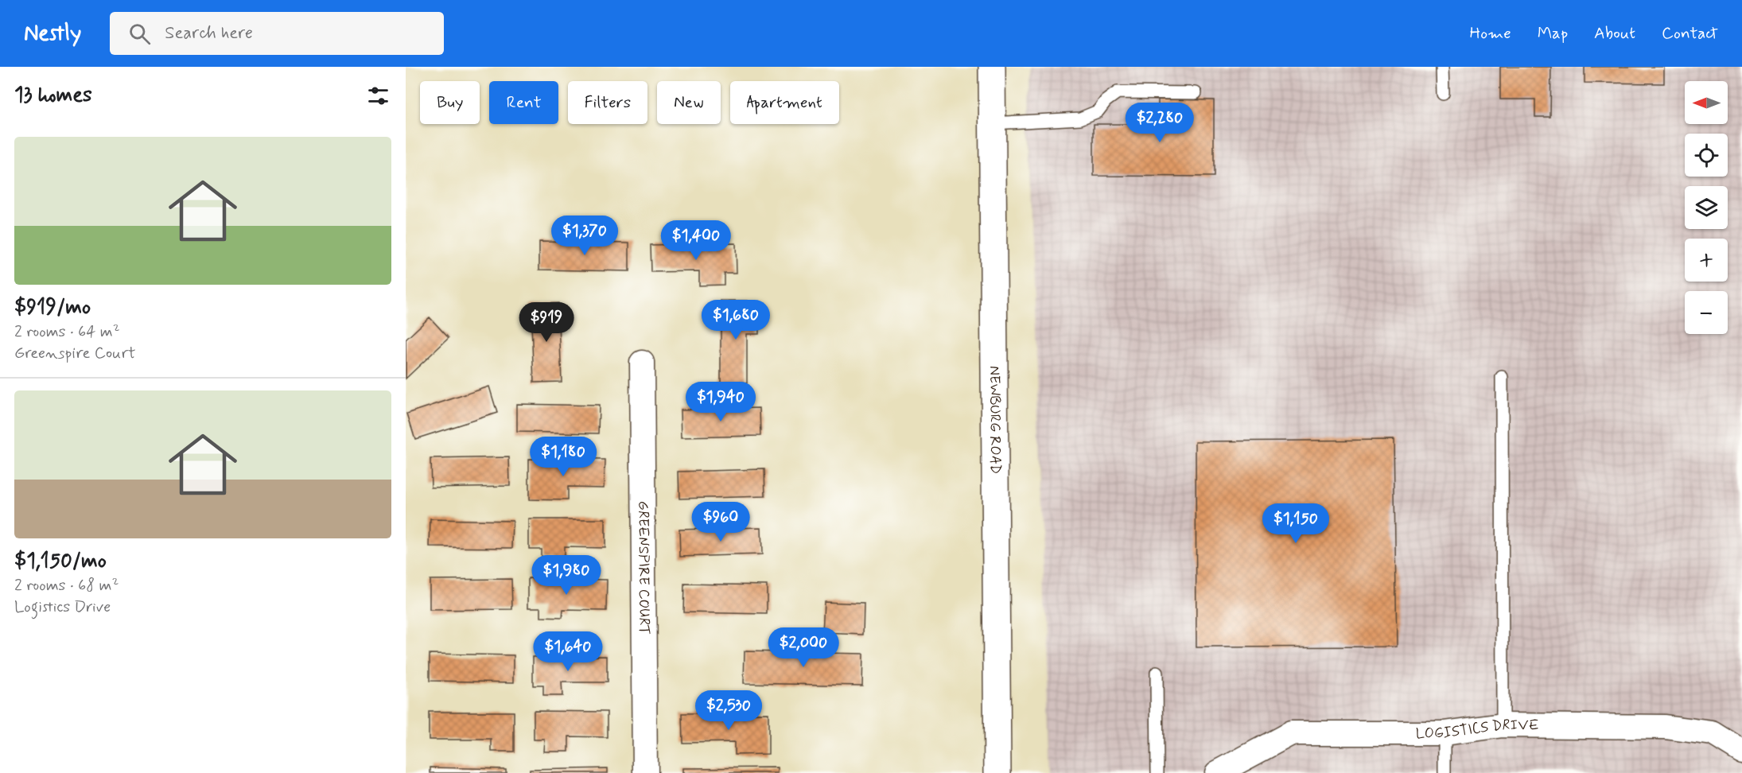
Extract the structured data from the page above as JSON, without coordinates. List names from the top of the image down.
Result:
{
  "streets": {
    "main road": ["NEWBURG ROAD"],
    "street": ["GREENSPIRE COURT", "LOGISTICS DRIVE"]
  },
  "north": "left",
  "page": {
    "header": "Nestly",
    "search": "Search here",
    "nav": [
      "Home",
      "Map",
      "About",
      "Contact"
    ],
    "heading": "13 homes",
    "map_buttons": ["+", "−"],
    "chip": [
      "Buy",
      "Rent",
      "Filters",
      "New",
      "Apartment"
    ],
    "price": [
      "$2,280",
      "$1,370",
      "$1,400",
      "$1,680",
      "$919",
      "$1,940",
      "$1,180",
      "$960",
      "$1,150",
      "$1,980",
      "$2,000",
      "$1,640",
      "$2,530"
    ],
    "list": [
      {
        "name": "$919/mo",
        "note": "2 rooms · 64 m² · Greenspire Court"
      },
      {
        "name": "$1,150/mo",
        "note": "2 rooms · 68 m² · Logistics Drive"
      }
    ]
  }
}
